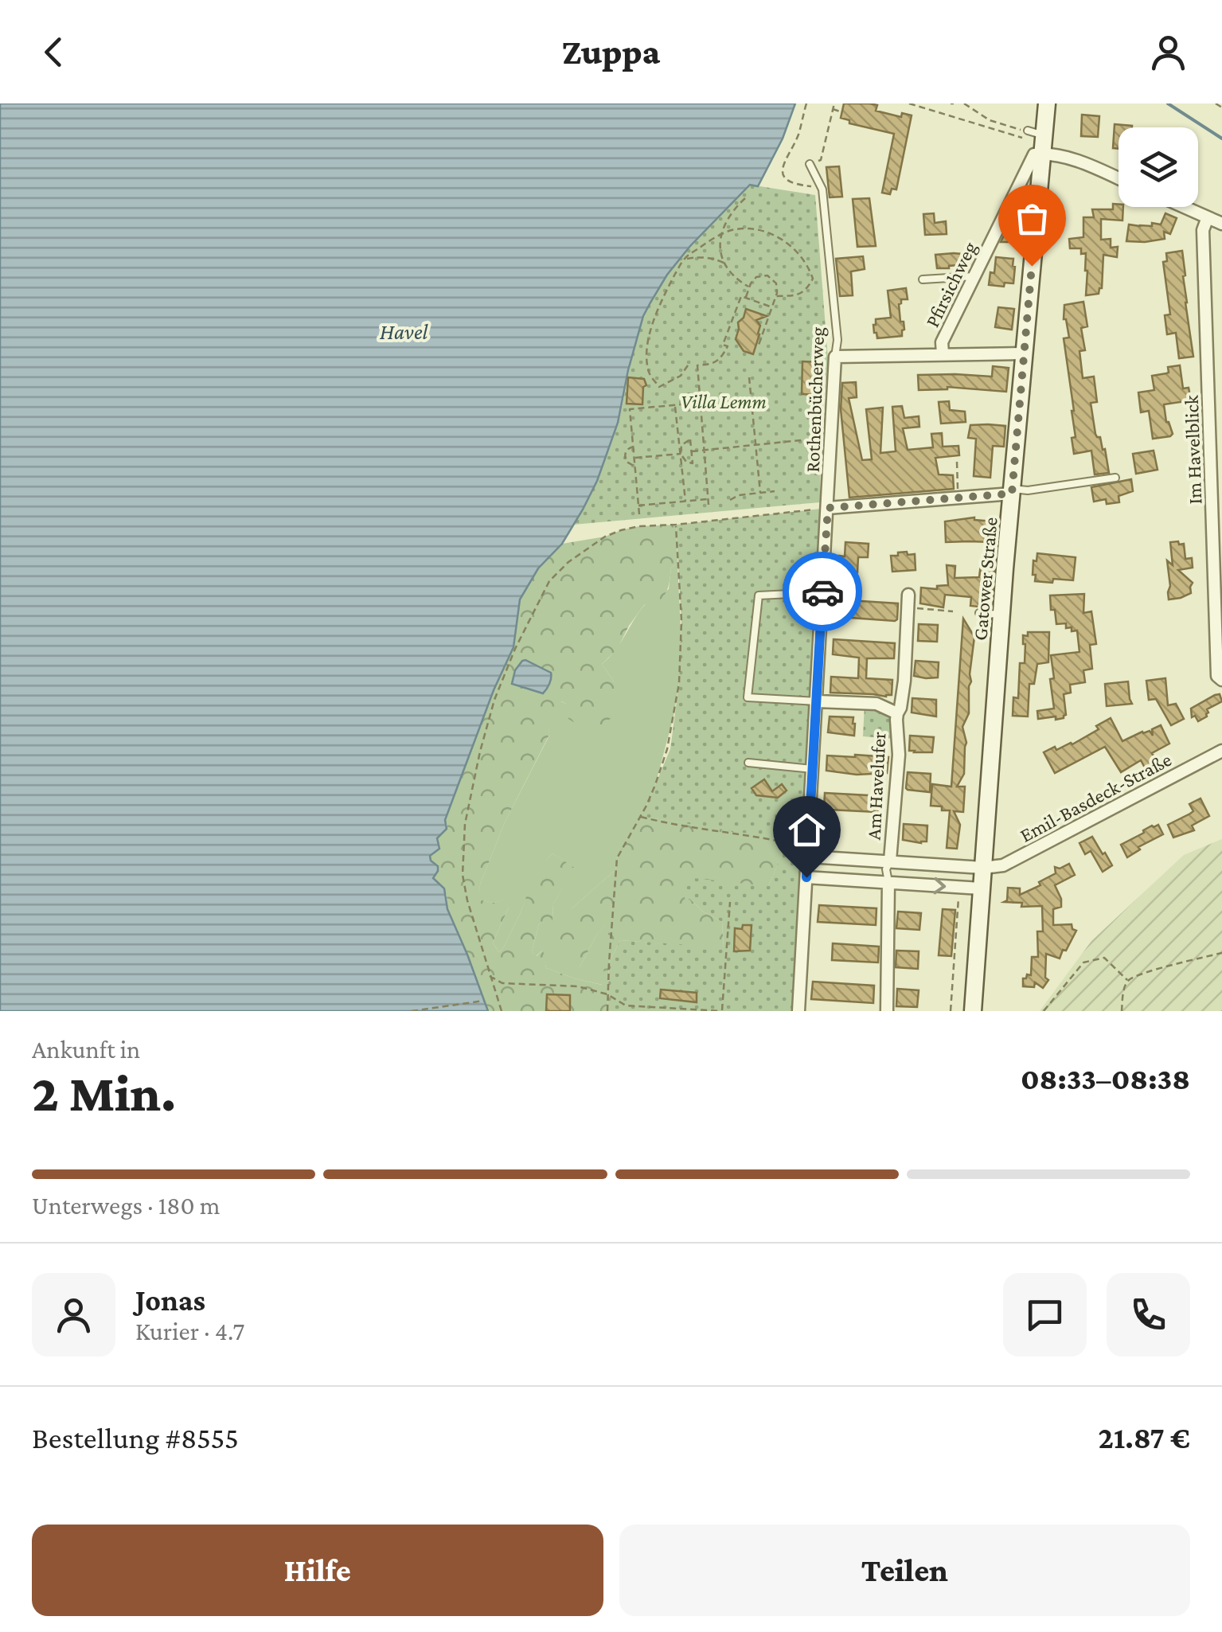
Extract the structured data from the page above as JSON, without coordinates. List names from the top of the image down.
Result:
{
  "streets": {
    "main road": ["Gatower Straße"],
    "street": [
      "Pfirsichweg",
      "Rothenbücherweg",
      "Im Havelblick",
      "Am Havelufer",
      "Emil-Basdeck-Straße"
    ]
  },
  "crossings": [
    ["Pfirsichweg", "Gatower Straße"],
    ["Rothenbücherweg", "Am Havelufer"],
    ["Gatower Straße", "Emil-Basdeck-Straße"]
  ],
  "water": ["Havel"],
  "parks": ["Villa Lemm"],
  "page": {
    "header": "Zuppa",
    "heading": ["2 Min.", "Ankunft in", "08:33–08:38"],
    "panel": [
      "Jonas",
      "Kurier · 4.7",
      "Bestellung #8555",
      "21.87 €"
    ],
    "bar": "Unterwegs · 180 m",
    "buttons": ["Hilfe", "Teilen"]
  }
}
